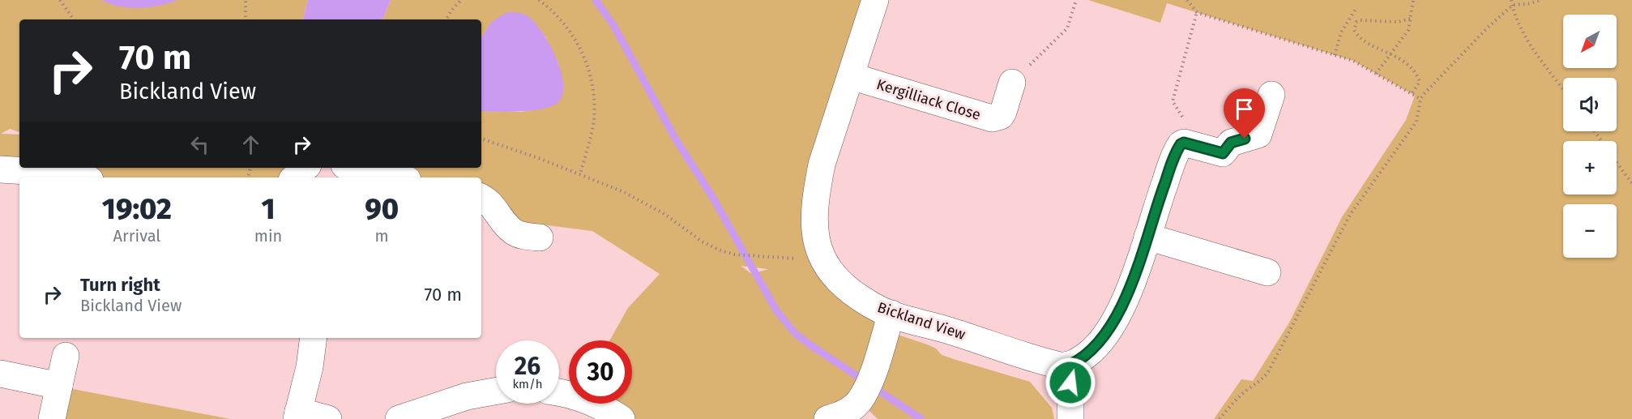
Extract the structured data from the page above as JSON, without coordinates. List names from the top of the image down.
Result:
{
  "streets": {
    "street": ["Kergilliack Close", "Bickland View"]
  },
  "crossings": [
    ["Kergilliack Close", "Bickland View"]
  ],
  "north": "bottom left",
  "page": {
    "map_buttons": ["+", "−"],
    "turn": ["70 m", "Bickland View"],
    "eta": [
      "19:02",
      "Arrival",
      "1",
      "min",
      "90",
      "m"
    ],
    "list": [
      {
        "name": "Turn right",
        "note": "Bickland View",
        "value": "70 m"
      }
    ],
    "speed": "26 km/h",
    "limit": "30"
  }
}
